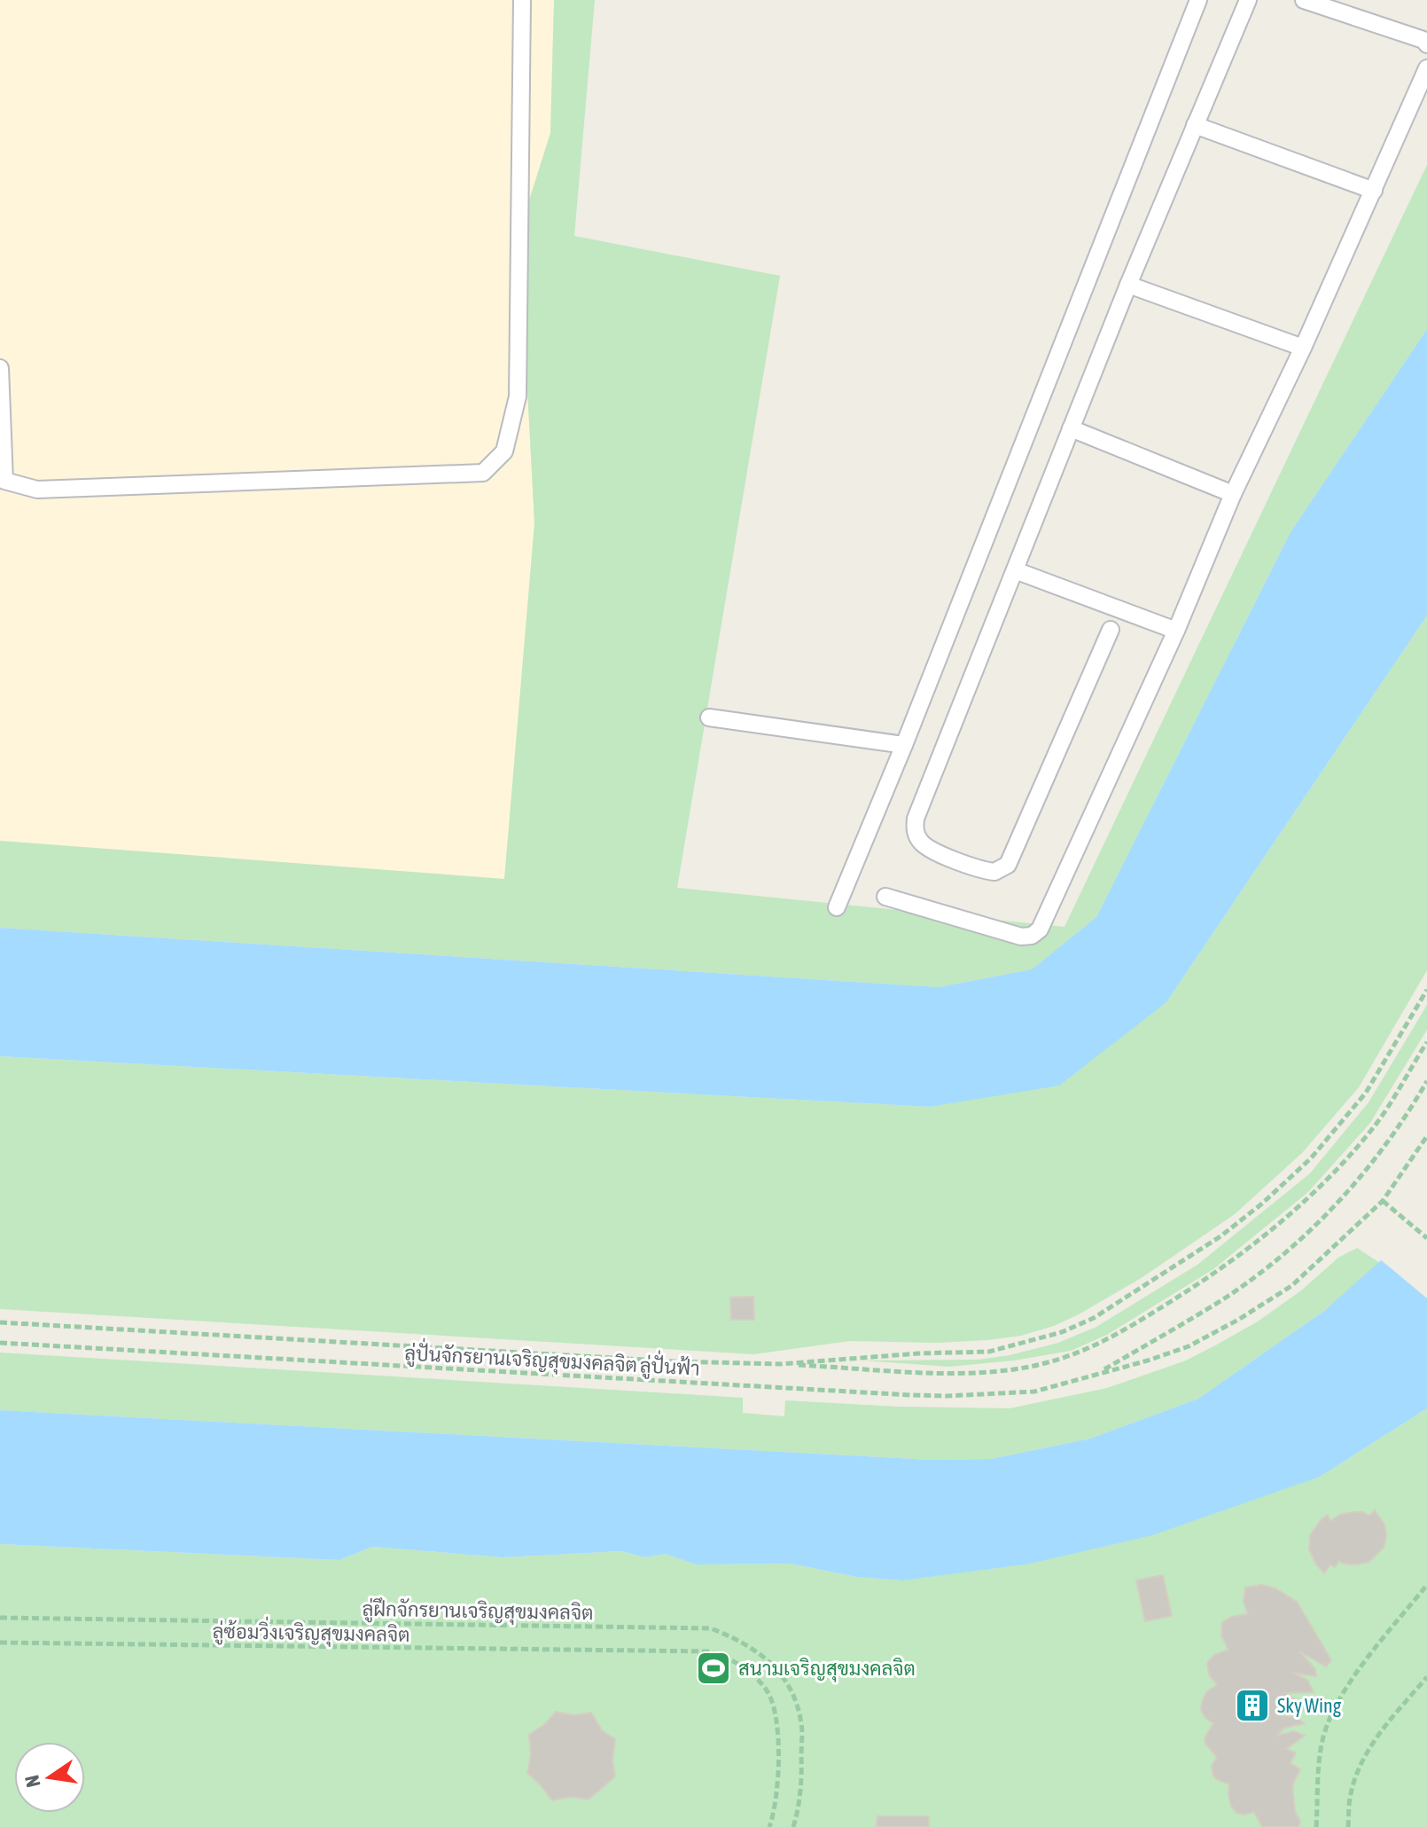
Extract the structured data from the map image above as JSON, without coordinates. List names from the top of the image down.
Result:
{
  "streets": {
    "path": ["ลู่ปั่นจักรยานเจริญสุขมงคลจิต ลู่ปั่นฟ้า", "ลู่ฝึกจักรยานเจริญสุขมงคลจิต", "ลู่ซ้อมวิ่งเจริญสุขมงคลจิต"]
  },
  "places": {
    "sports": ["สนามเจริญสุขมงคลจิต"],
    "building": ["Sky Wing"]
  },
  "north": "left"
}
